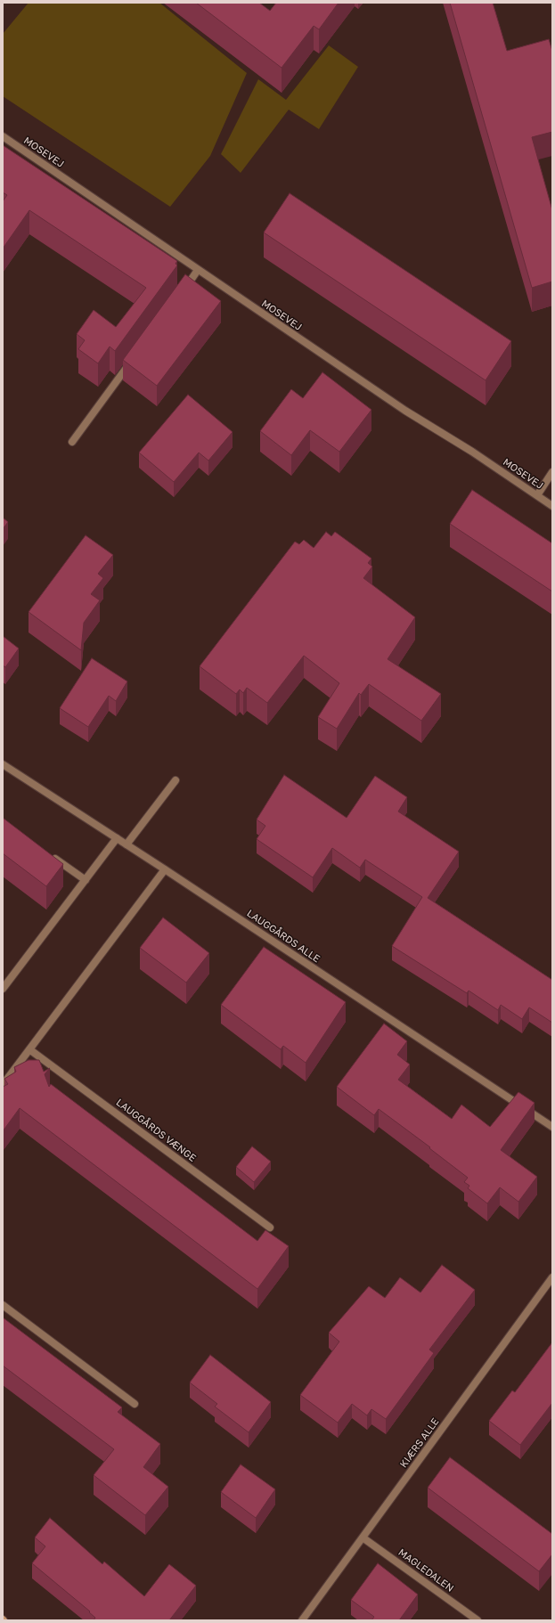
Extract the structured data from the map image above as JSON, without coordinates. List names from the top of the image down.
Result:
{
  "streets": {
    "street": [
      "MOSEVEJ",
      "LAUGGÅRDS ALLE",
      "LAUGGÅRDS VÆNGE",
      "KIÆRS ALLE",
      "MAGLEDALEN"
    ]
  },
  "crossings": [
    ["KIÆRS ALLE", "MAGLEDALEN"]
  ]
}
